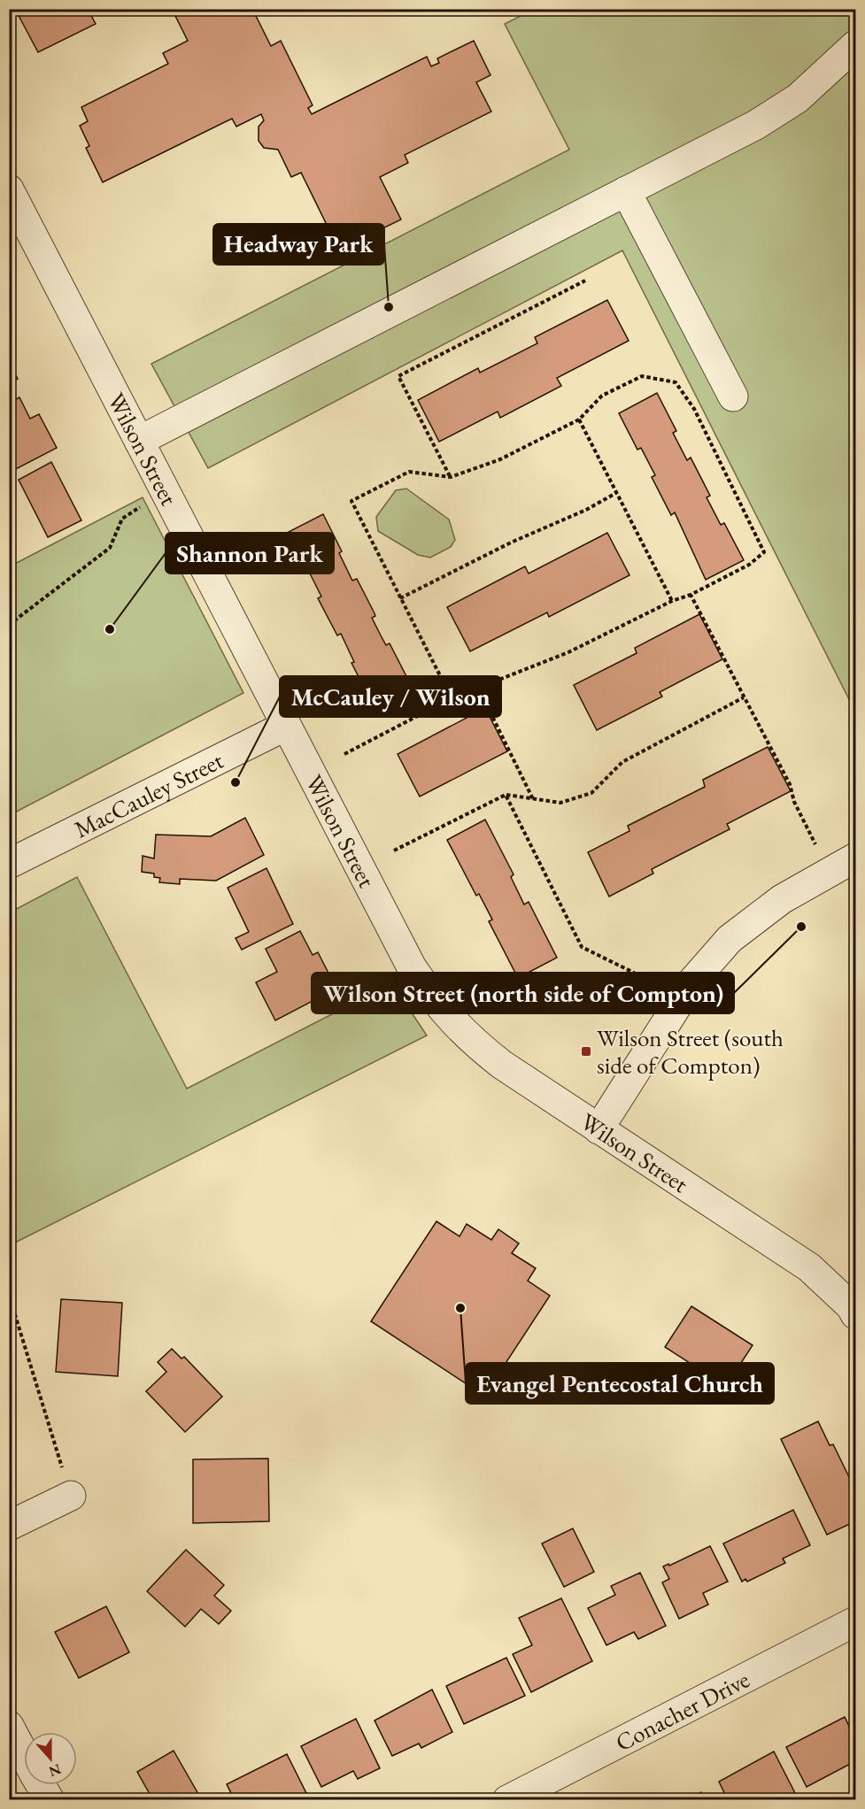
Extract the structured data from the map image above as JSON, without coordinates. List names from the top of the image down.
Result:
{
  "streets": {
    "street": ["Wilson Street", "MacCauley Street", "Conacher Drive"]
  },
  "crossings": [
    ["Wilson Street", "MacCauley Street"]
  ],
  "places": {
    "other": [
      "Headway Park",
      "Shannon Park",
      "McCauley / Wilson",
      "Wilson Street (north side of Compton)",
      "Evangel Pentecostal Church"
    ],
    "transit": ["Wilson Street (south side of Compton)"]
  },
  "north": "bottom"
}
